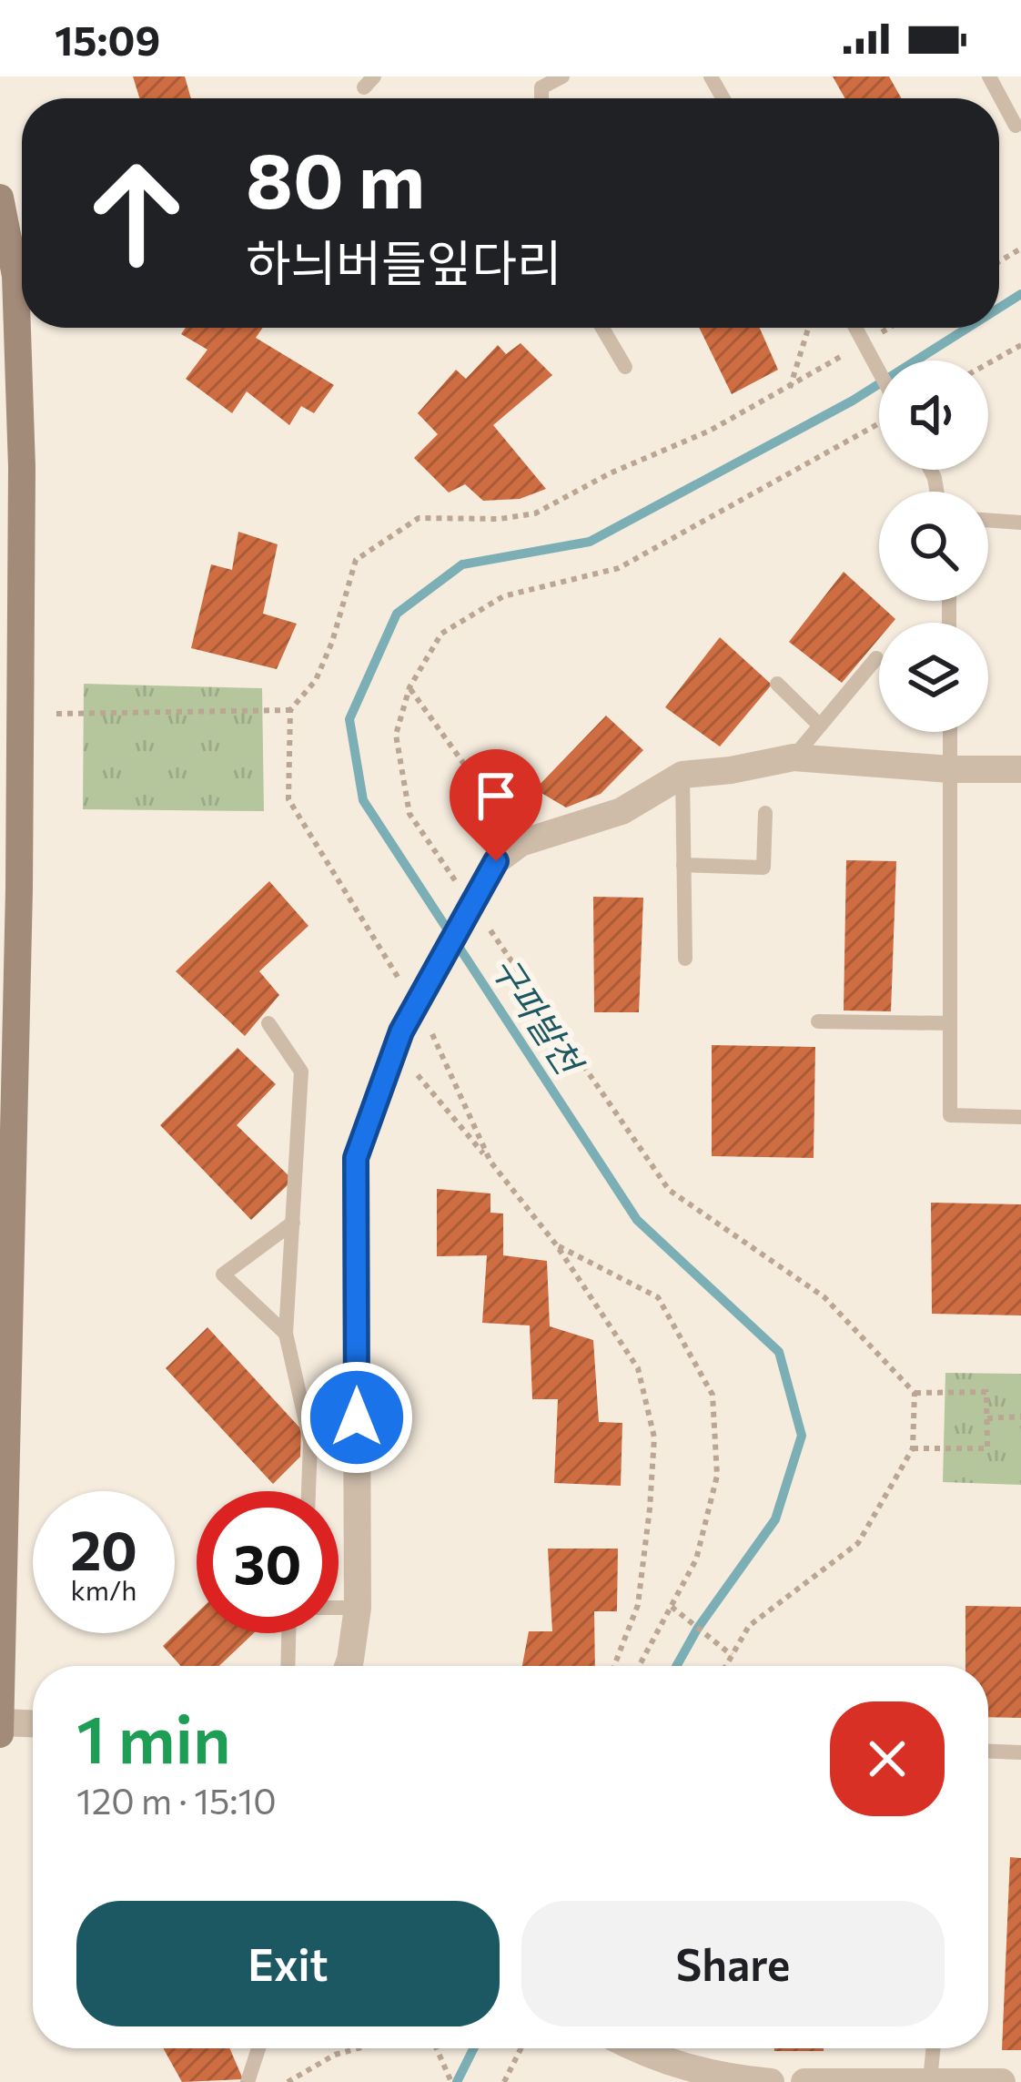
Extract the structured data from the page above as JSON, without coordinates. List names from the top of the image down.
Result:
{
  "water": ["구파발천"],
  "page": {
    "status": "15:09",
    "turn": ["80 m", "하늬버들잎다리"],
    "speed": "20 km/h",
    "limit": "30",
    "heading": ["1 min", "120 m · 15:10"],
    "buttons": ["Exit", "Share"]
  }
}
